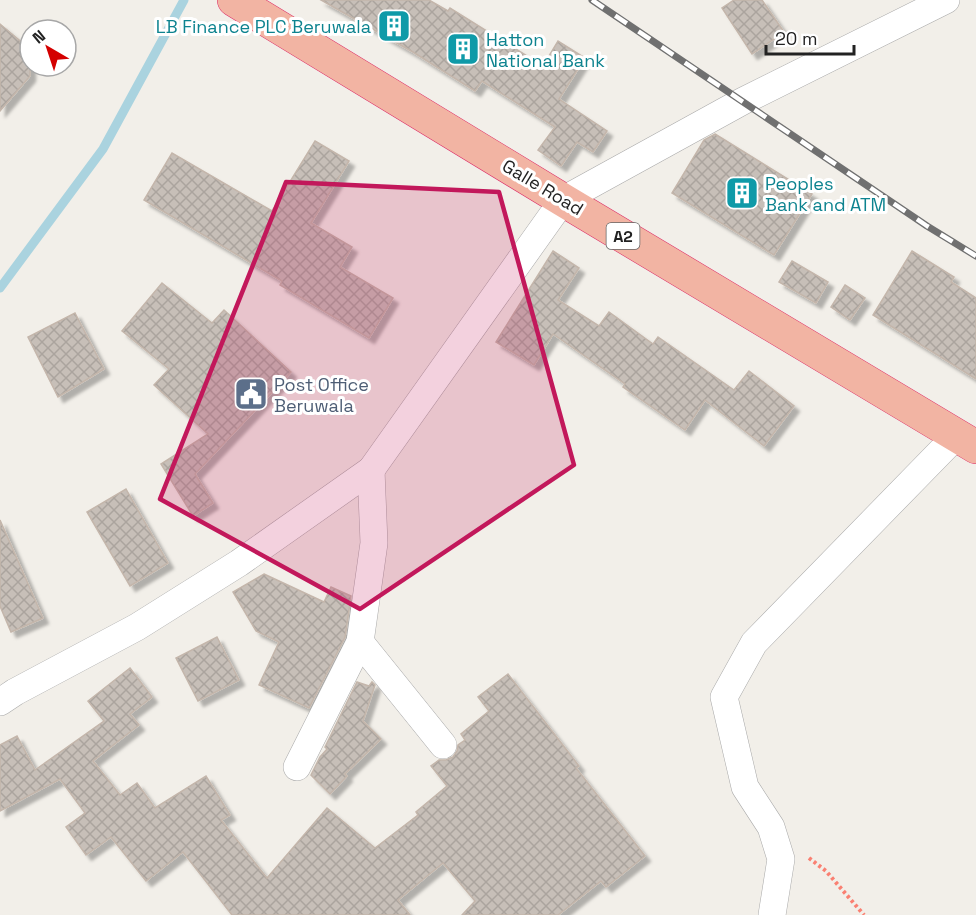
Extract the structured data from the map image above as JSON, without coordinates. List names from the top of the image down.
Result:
{
  "streets": {
    "highway": ["Galle Road", "A2"]
  },
  "places": {
    "building": ["LB Finance PLC Beruwala", "Hatton National Bank", "Peoples Bank and ATM"],
    "public building": ["Post Office Beruwala"]
  },
  "scale_bar": "20 m",
  "north": "top left"
}
